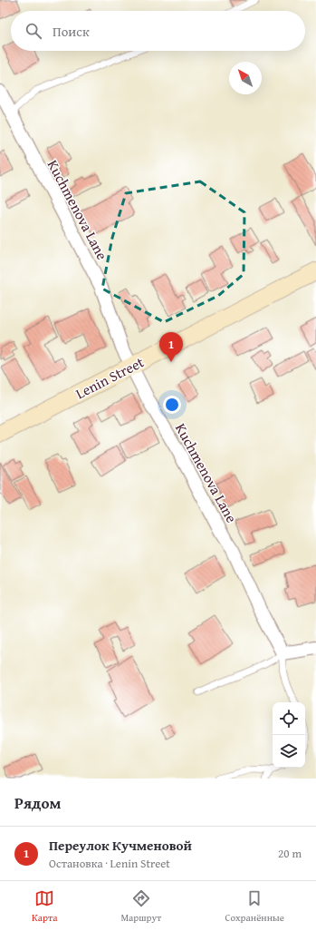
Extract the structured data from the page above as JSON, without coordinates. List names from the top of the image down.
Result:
{
  "streets": {
    "street": ["Kuchmenova Lane", "Lenin Street"]
  },
  "crossings": [
    ["Kuchmenova Lane", "Lenin Street"]
  ],
  "north": "top left",
  "page": {
    "search": "Поиск",
    "pins": "1",
    "heading": "Рядом",
    "list": [
      {
        "mark": "1",
        "name": "Переулок Кучменовой",
        "note": "Остановка · Lenin Street",
        "value": "20 m"
      }
    ],
    "nav": ["Карта", "Маршрут", "Сохранённые"]
  }
}
